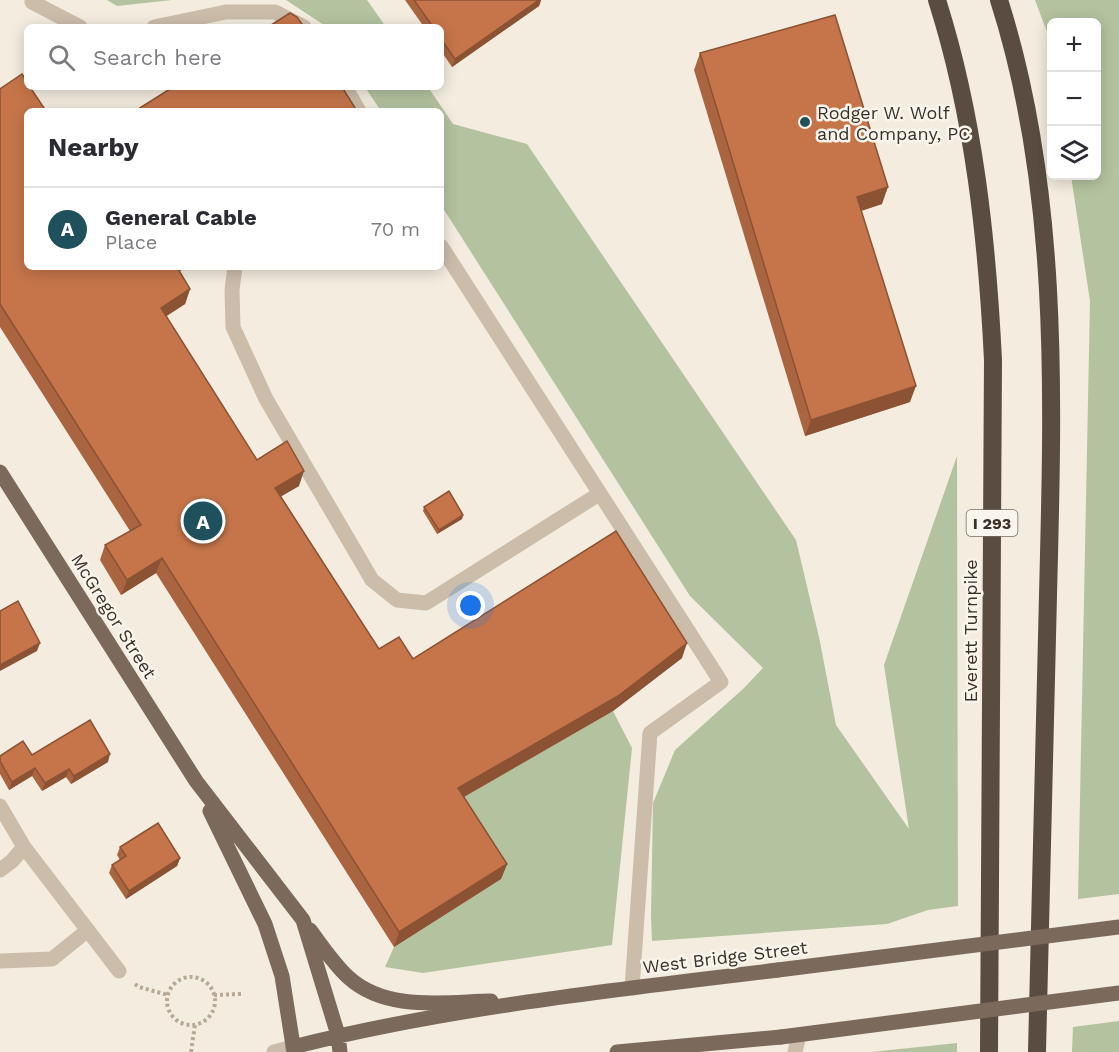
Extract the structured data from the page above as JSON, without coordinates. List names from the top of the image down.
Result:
{
  "streets": {
    "highway": ["I 293", "Everett Turnpike"],
    "main road": ["McGregor Street", "West Bridge Street"]
  },
  "crossings": [
    ["McGregor Street", "West Bridge Street"]
  ],
  "places": ["Rodger W. Wolf and Company, PC"],
  "page": {
    "map_buttons": ["+", "−"],
    "search": "Search here",
    "heading": "Nearby",
    "list": [
      {
        "mark": "A",
        "name": "General Cable",
        "note": "Place",
        "value": "70 m"
      }
    ],
    "pins": "A"
  }
}
